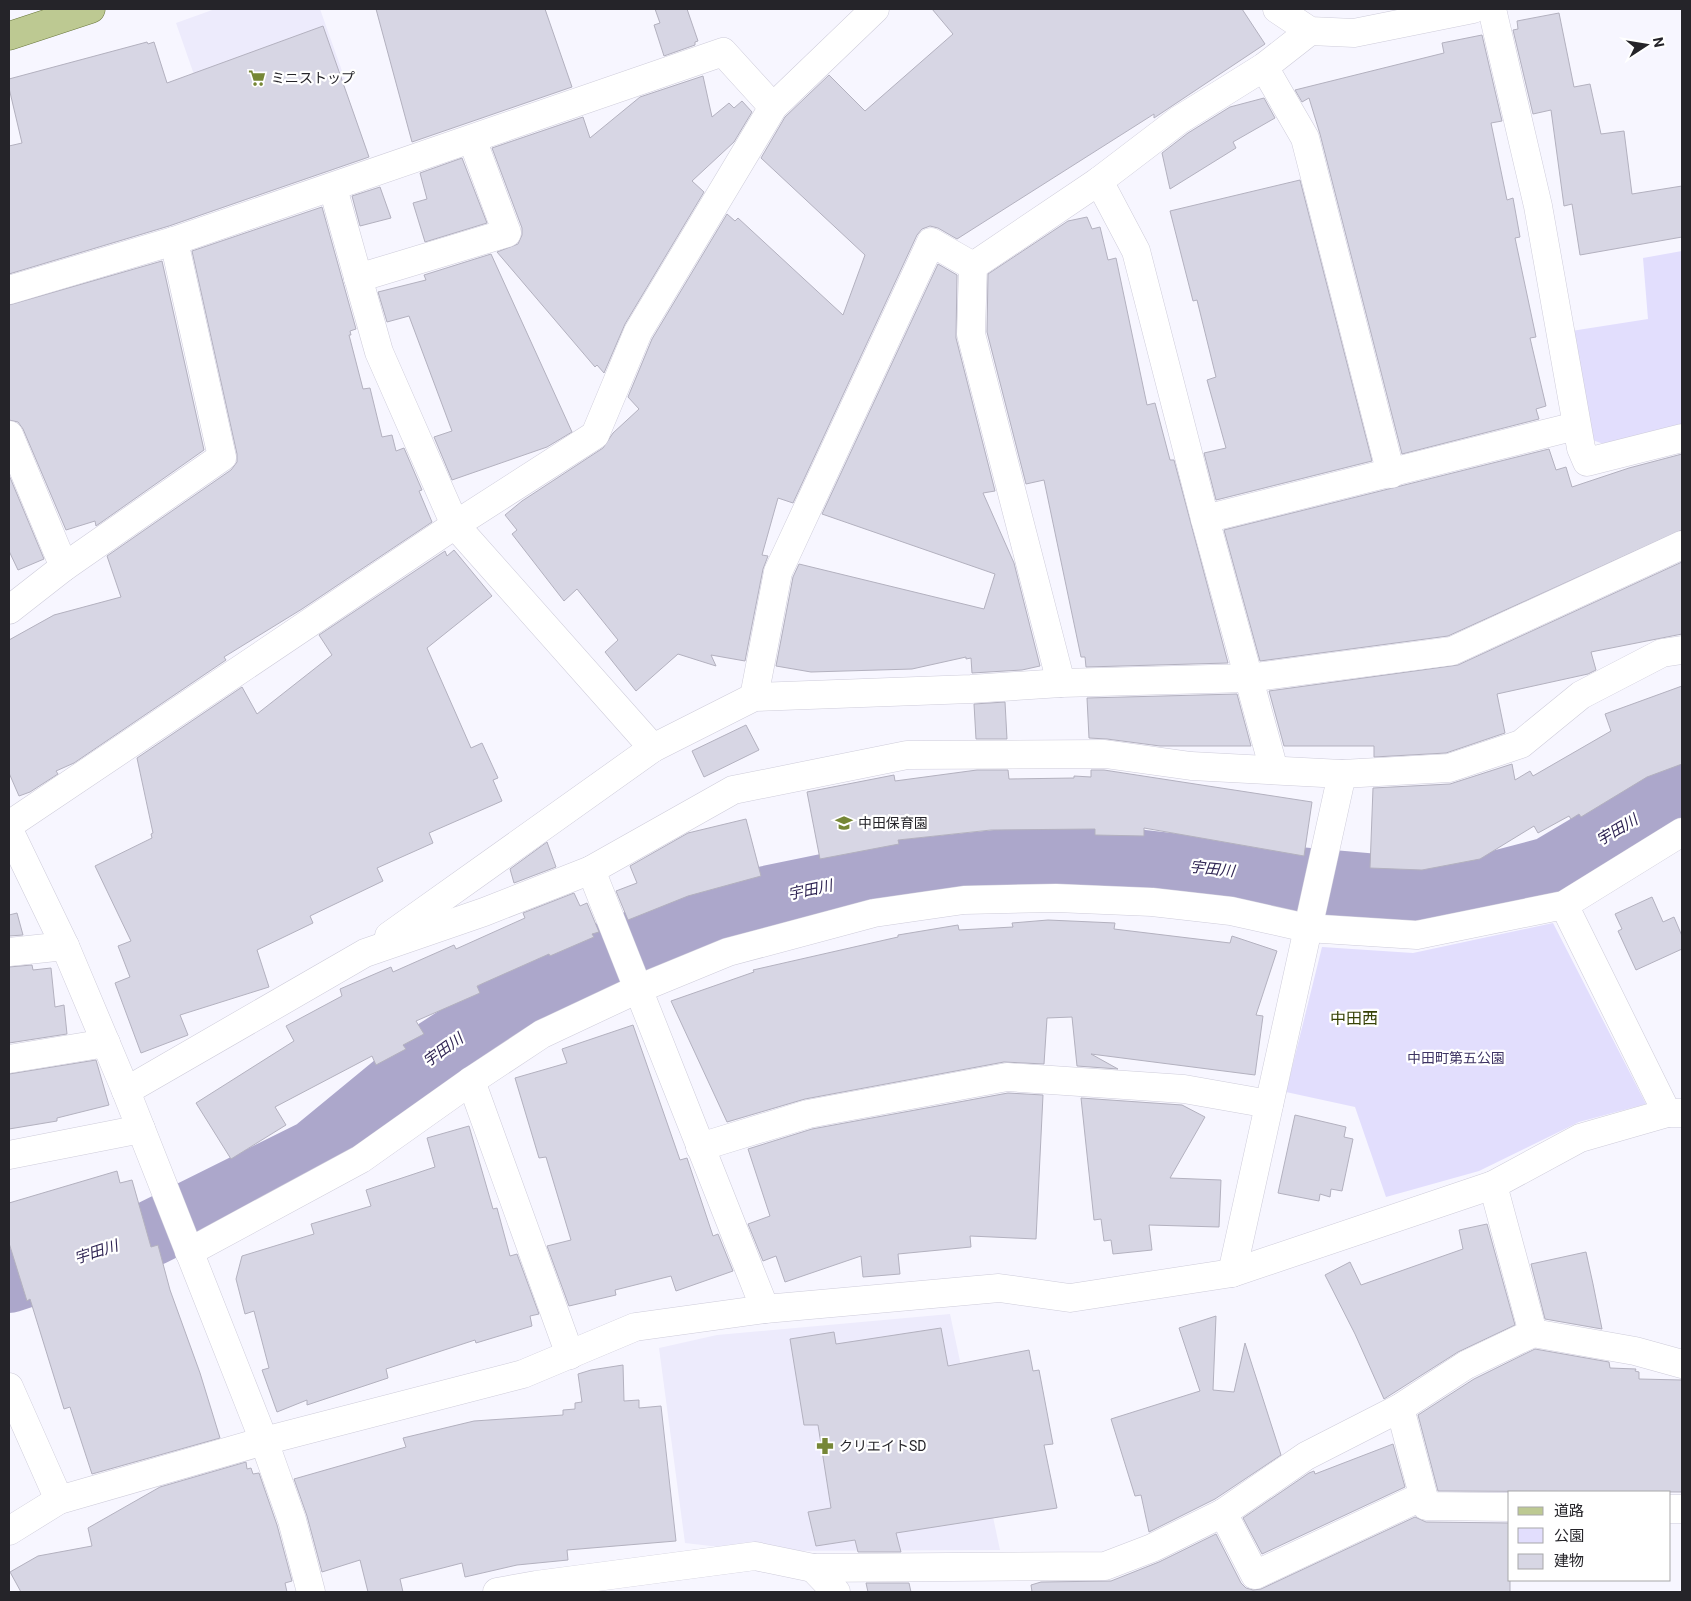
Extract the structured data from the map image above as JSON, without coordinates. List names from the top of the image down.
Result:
{
  "districts": ["中田西"],
  "water": ["宇田川"],
  "parks": ["中田町第五公園"],
  "places": {
    "supermarket": ["ミニストップ"],
    "school or university": ["中田保育園"],
    "pharmacy": ["クリエイトSD"]
  },
  "legend": ["道路", "公園", "建物"],
  "north": "right"
}
